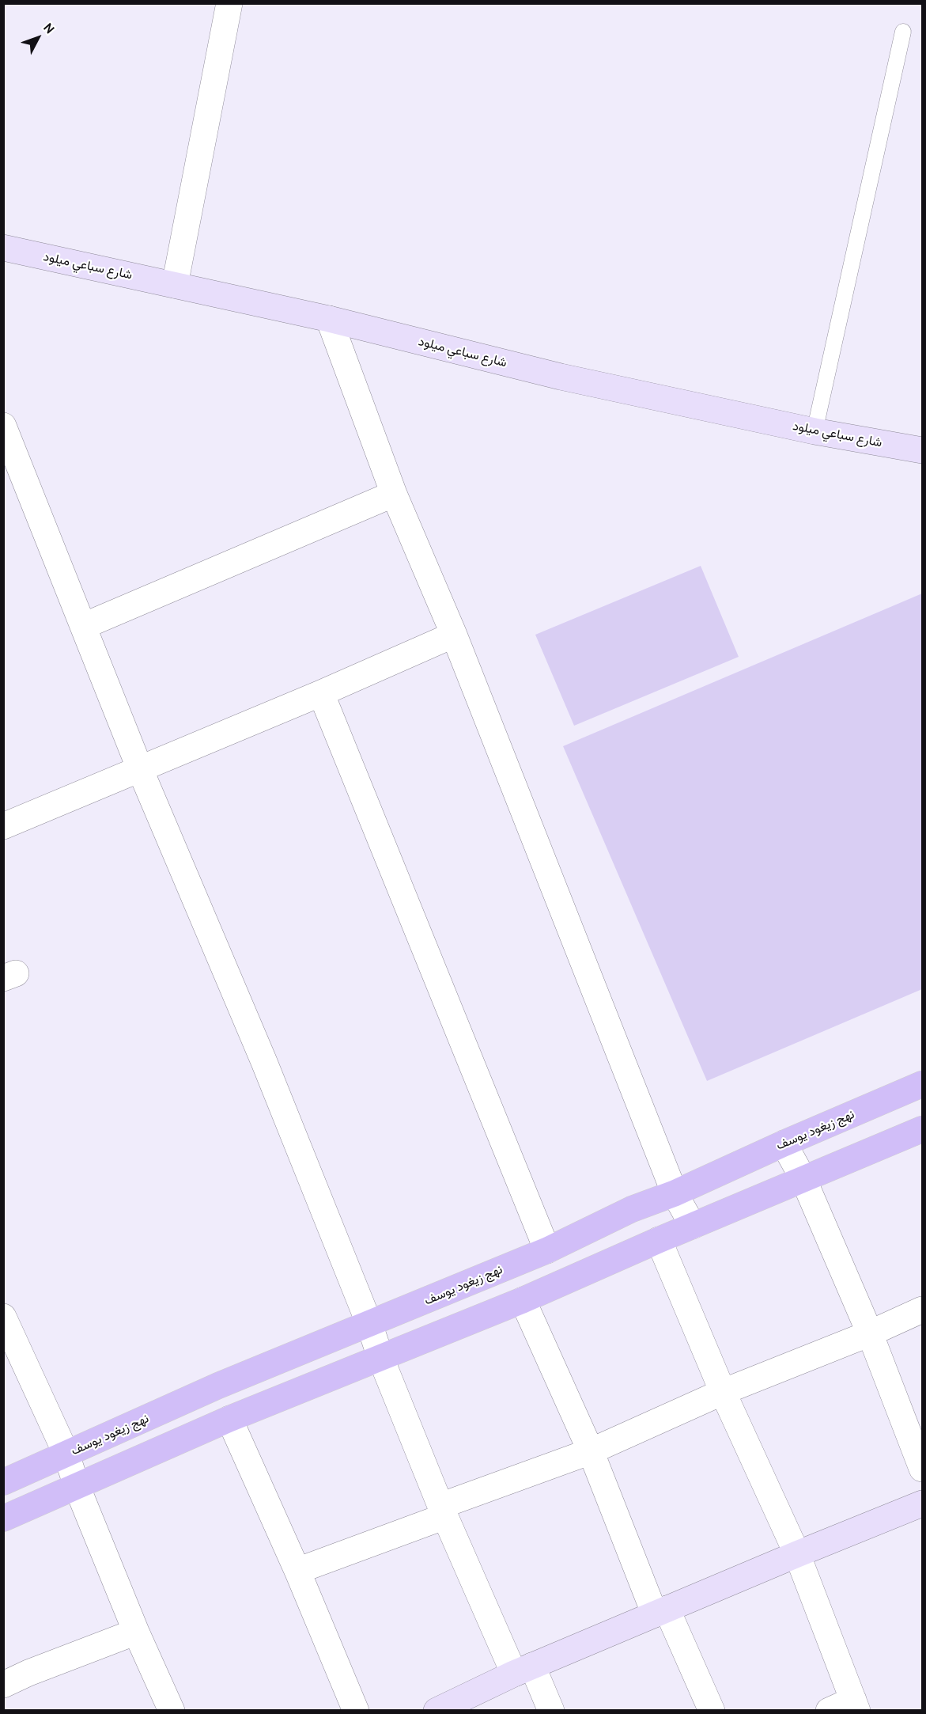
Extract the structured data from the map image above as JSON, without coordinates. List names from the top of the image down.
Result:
{
  "streets": {
    "main road": ["نهج زيغود يوسف"],
    "street": ["شارع سباعي ميلود"]
  },
  "north": "top right"
}
